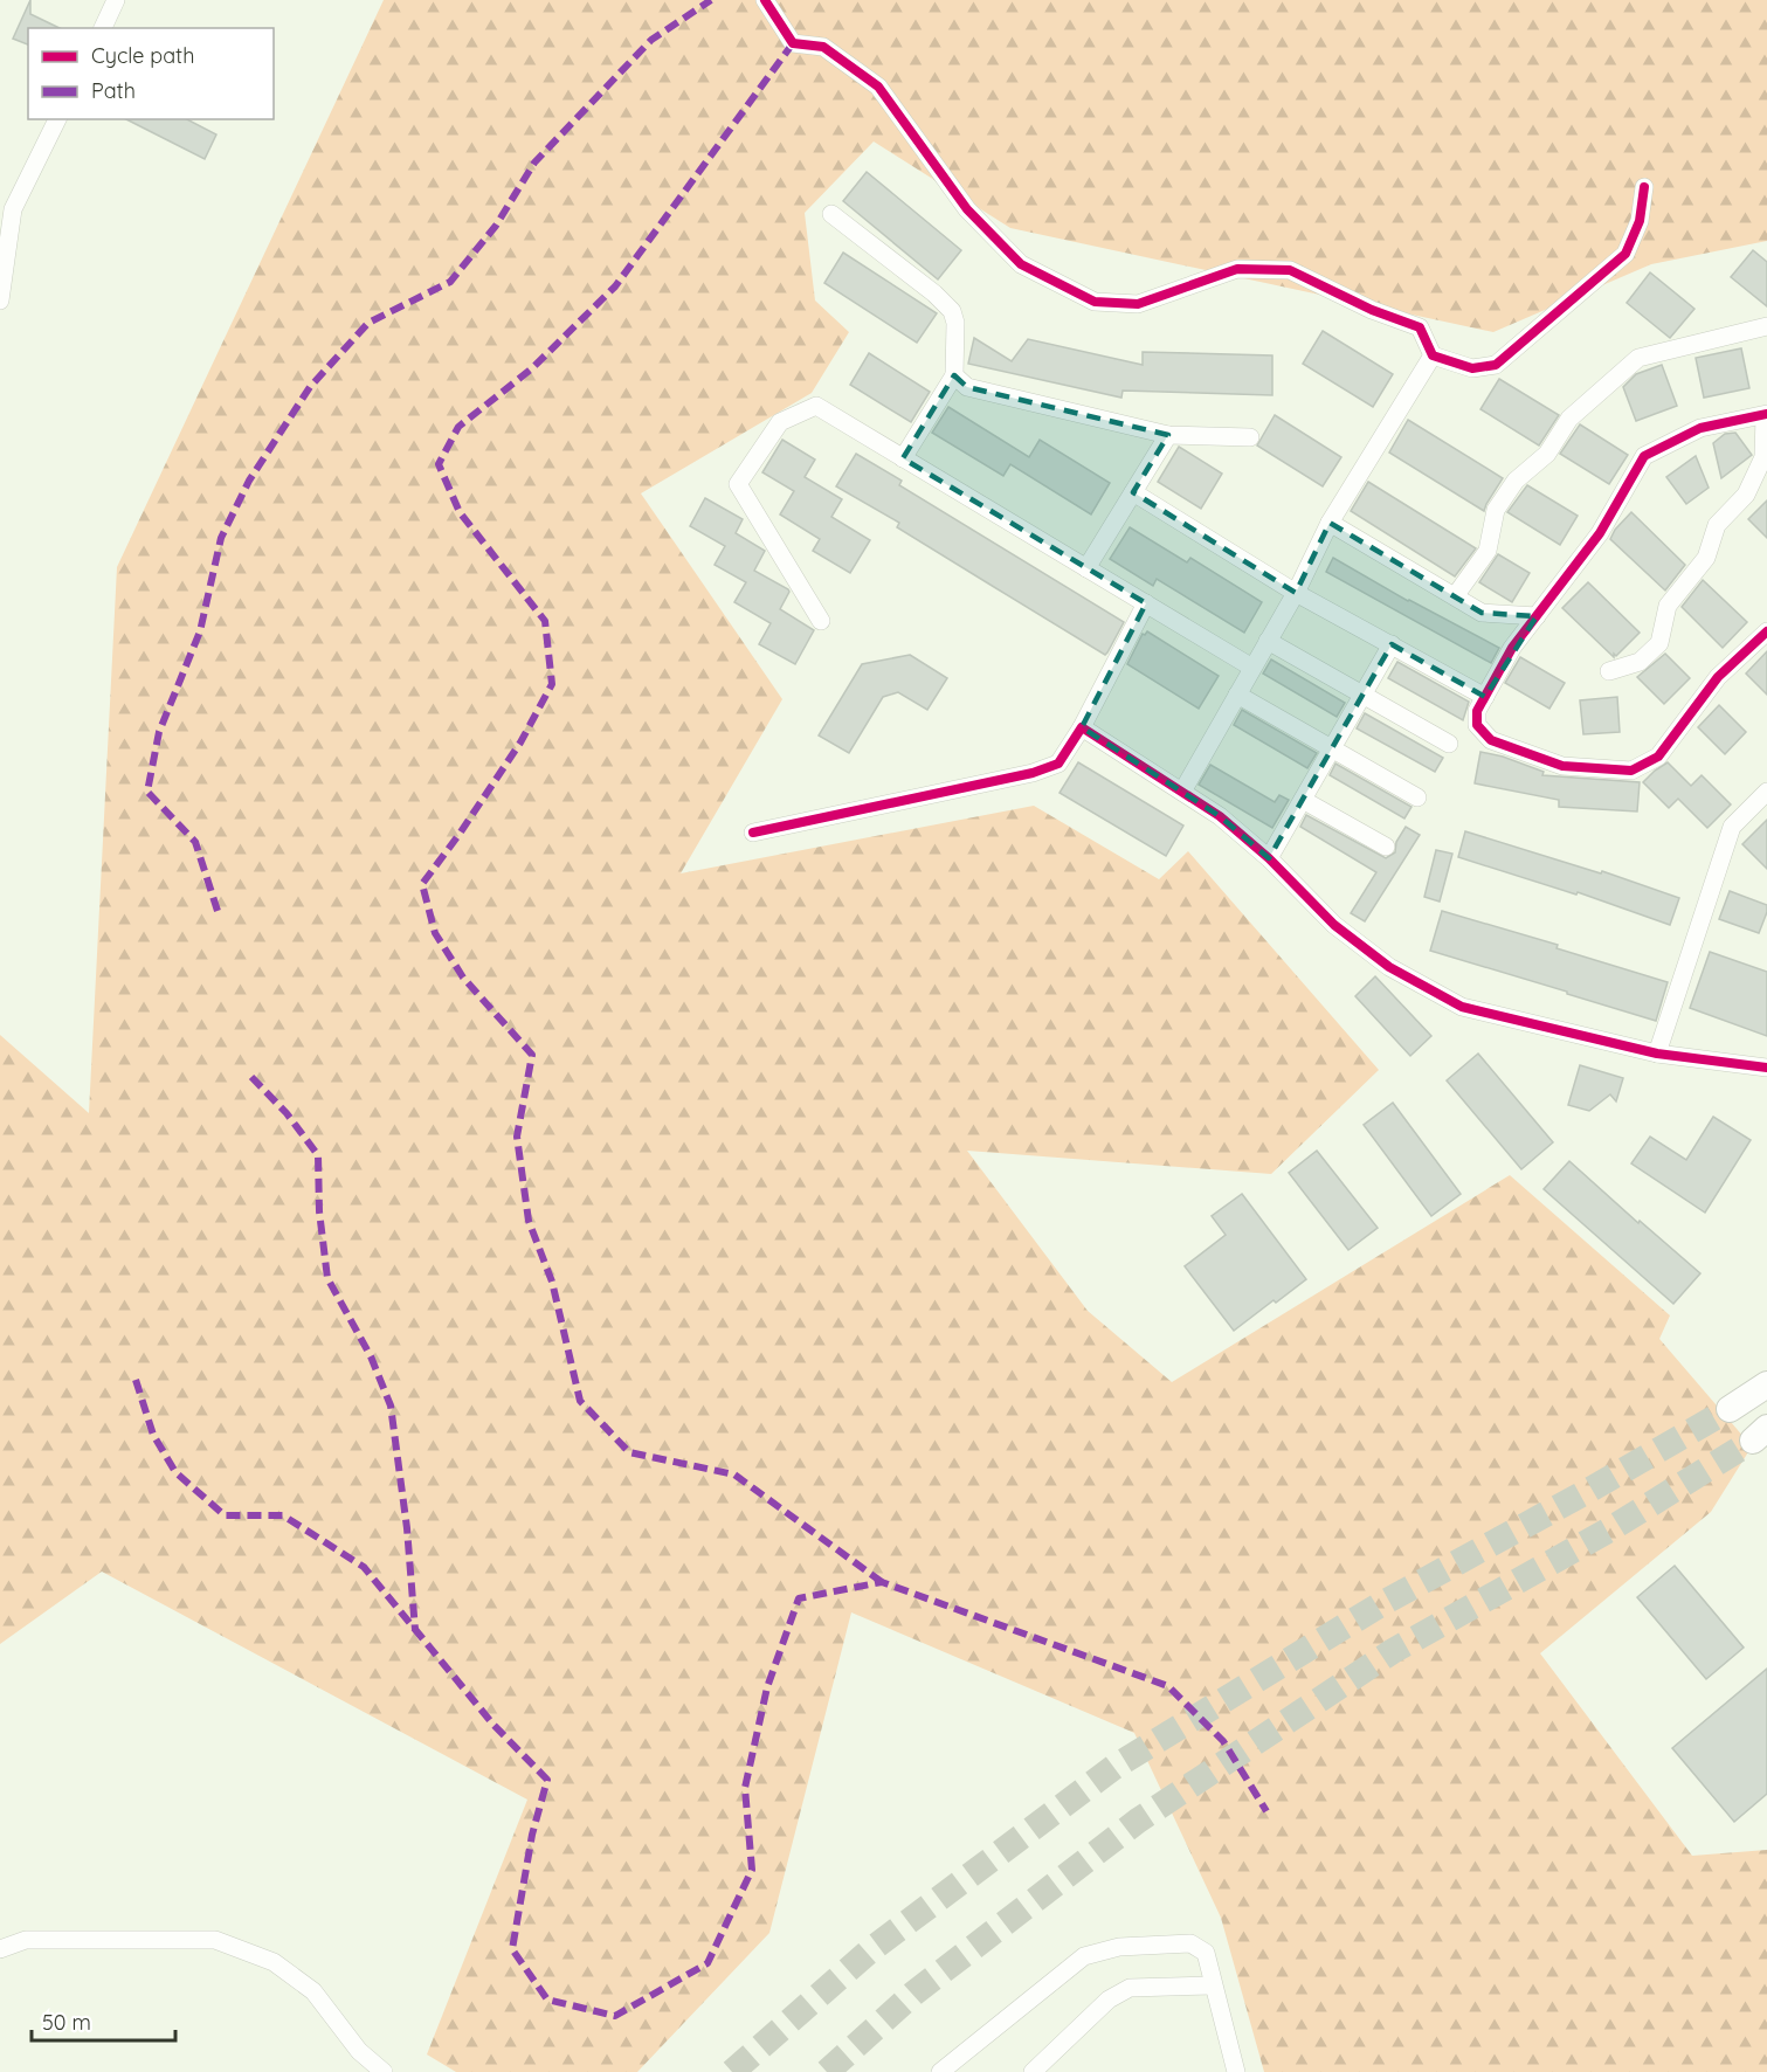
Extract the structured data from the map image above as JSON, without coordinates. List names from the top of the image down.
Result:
{
  "legend": ["Cycle path", "Path"],
  "scale_bar": "50 m"
}
